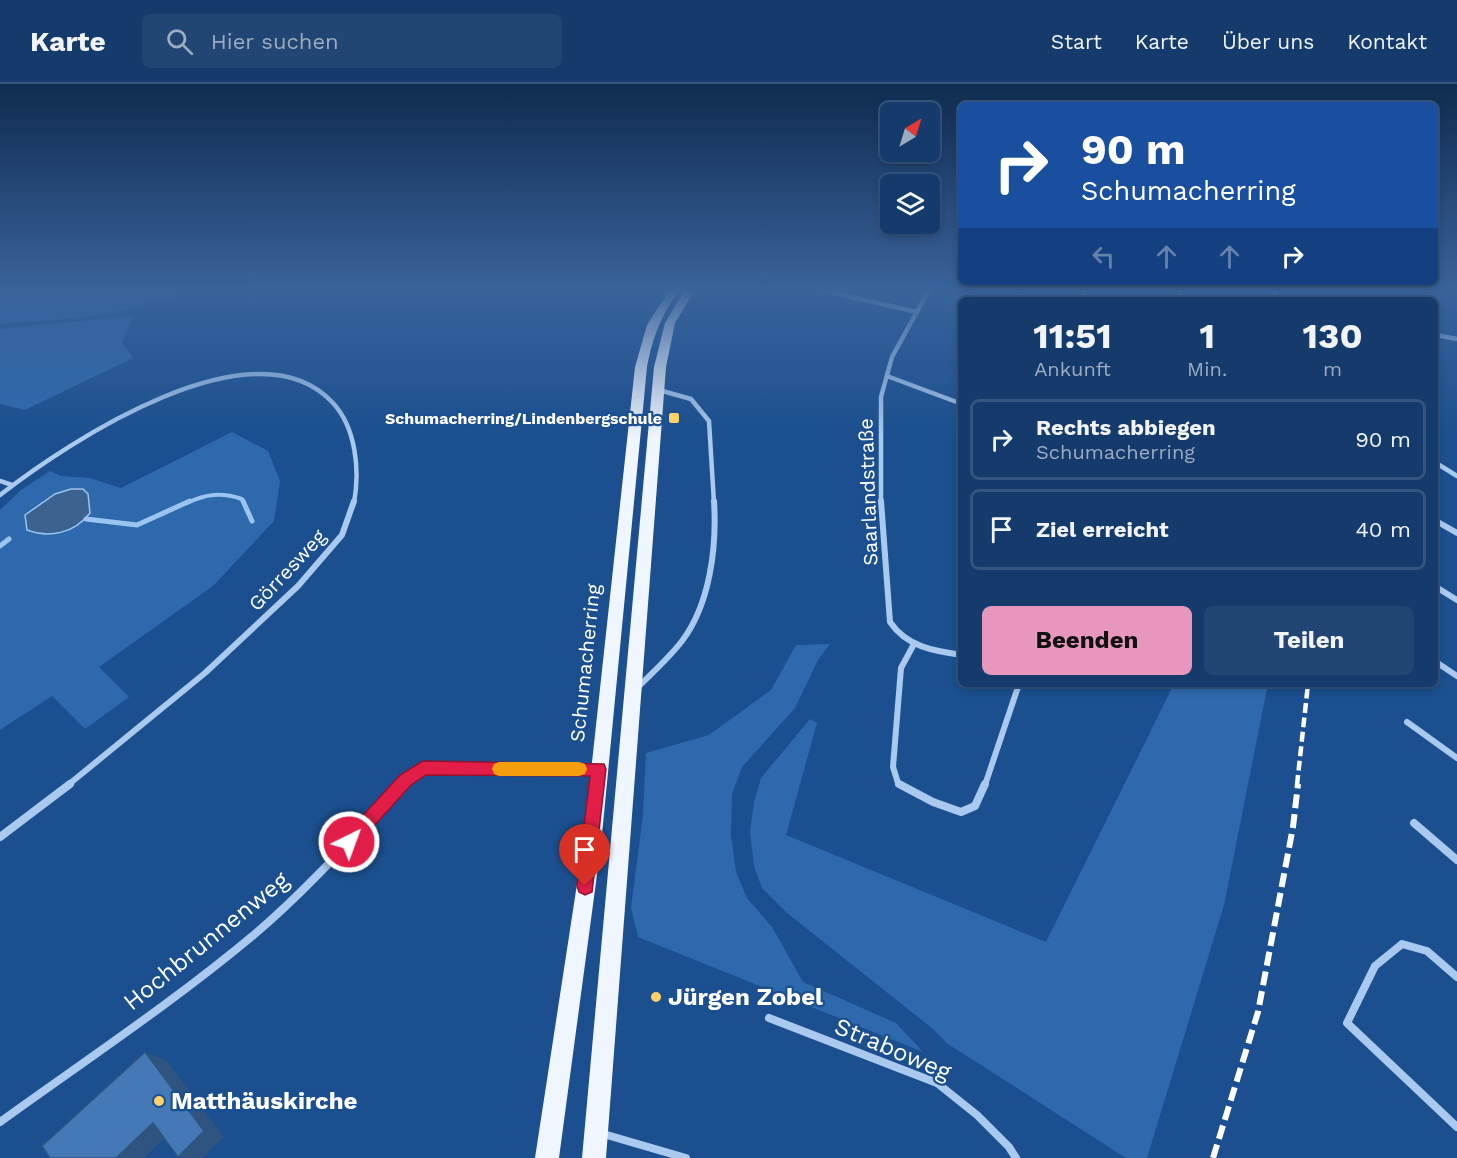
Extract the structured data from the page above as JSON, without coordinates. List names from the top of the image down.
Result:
{
  "streets": {
    "main road": ["Schumacherring"],
    "street": [
      "Saarlandstraße",
      "Görresweg",
      "Hochbrunnenweg",
      "Straboweg"
    ]
  },
  "crossings": [
    ["Schumacherring", "Hochbrunnenweg"]
  ],
  "places": {
    "transit": ["Schumacherring/Lindenbergschule"],
    "other": ["Jürgen Zobel", "Matthäuskirche"]
  },
  "north": "top right",
  "page": {
    "header": "Karte",
    "search": "Hier suchen",
    "nav": [
      "Start",
      "Karte",
      "Über uns",
      "Kontakt"
    ],
    "turn": ["90 m", "Schumacherring"],
    "eta": [
      "11:51",
      "Ankunft",
      "1",
      "Min.",
      "130",
      "m"
    ],
    "list": [
      {
        "name": "Rechts abbiegen",
        "note": "Schumacherring",
        "value": "90 m"
      },
      {
        "name": "Ziel erreicht",
        "value": "40 m"
      }
    ],
    "buttons": ["Beenden", "Teilen"]
  }
}
